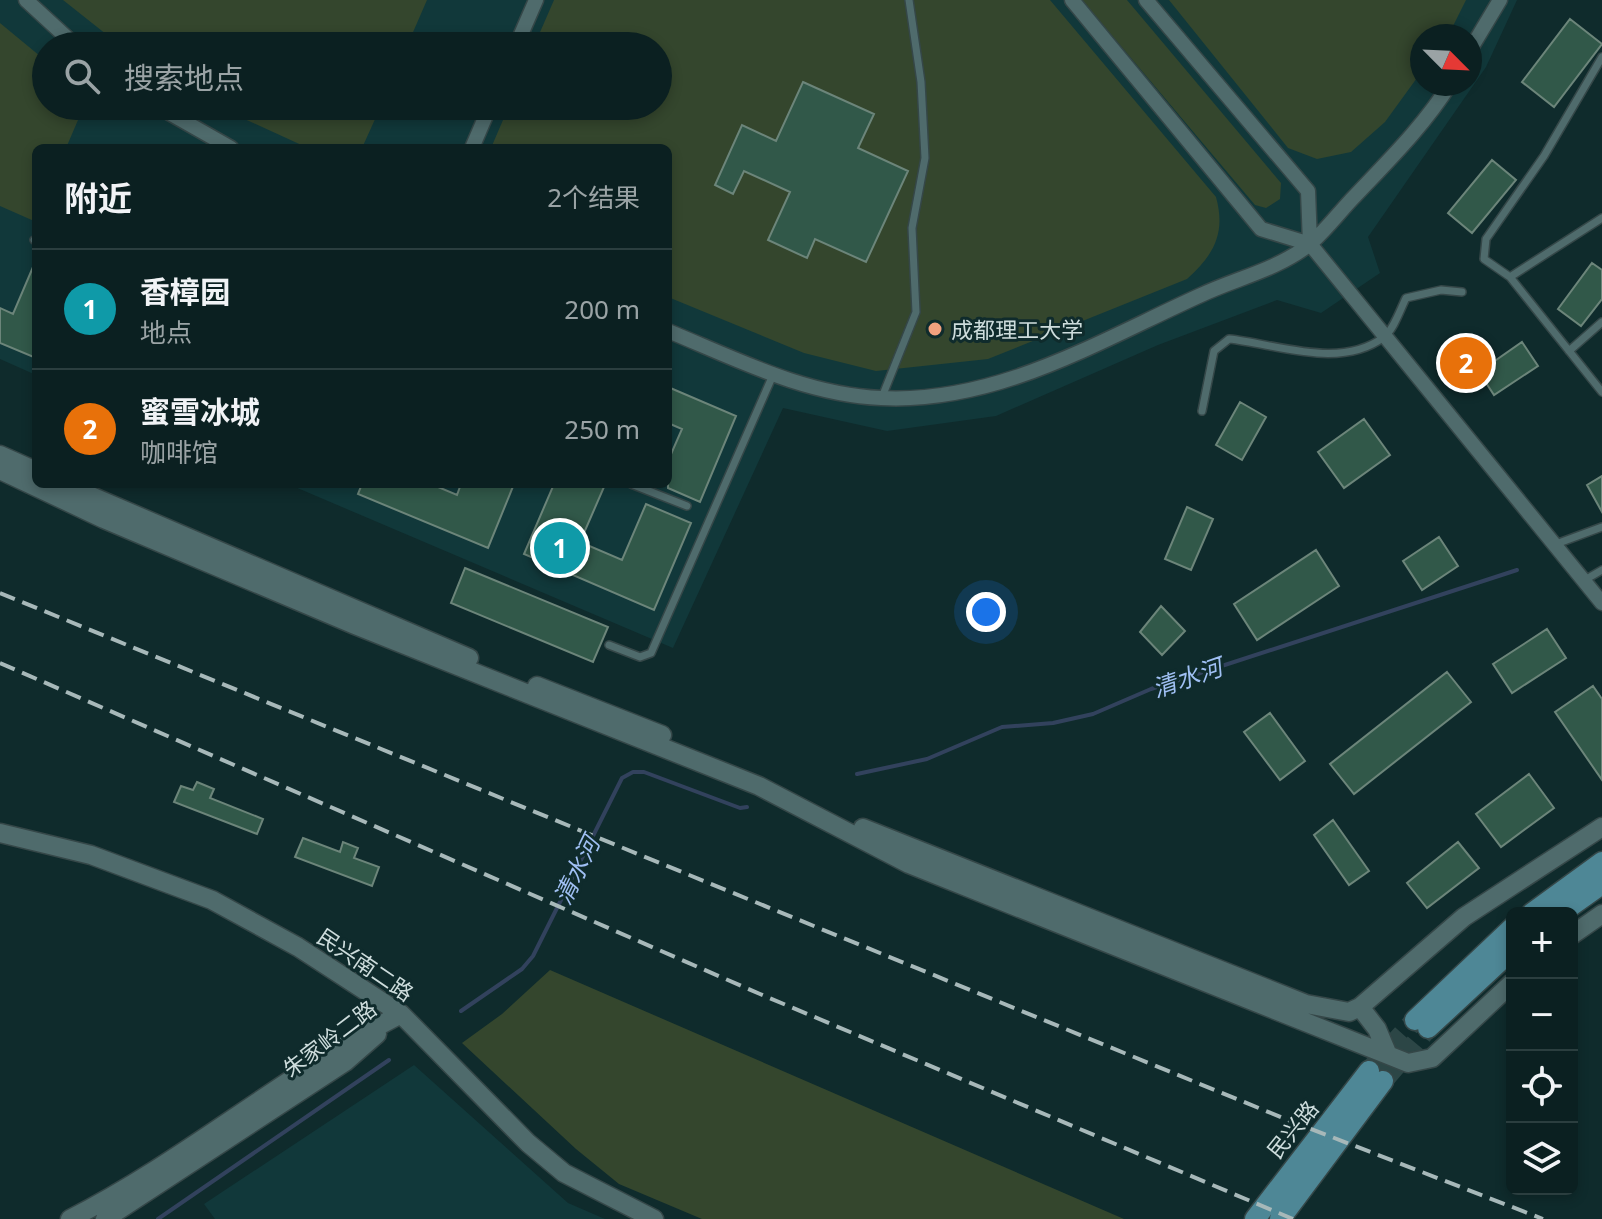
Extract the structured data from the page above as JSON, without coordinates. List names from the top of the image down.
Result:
{
  "streets": {
    "main road": ["民兴路"],
    "street": ["民兴南二路", "朱家岭二路"]
  },
  "crossings": [
    ["民兴南二路", "朱家岭二路"]
  ],
  "water": ["清水河"],
  "places": ["成都理工大学"],
  "north": "bottom right",
  "page": {
    "search": "搜索地点",
    "heading": ["附近", "2个结果"],
    "list": [
      {
        "mark": "1",
        "name": "香樟园",
        "note": "地点",
        "value": "200 m"
      },
      {
        "mark": "2",
        "name": "蜜雪冰城",
        "note": "咖啡馆",
        "value": "250 m"
      }
    ],
    "pins": ["2", "1"],
    "map_buttons": ["+", "−"]
  }
}
